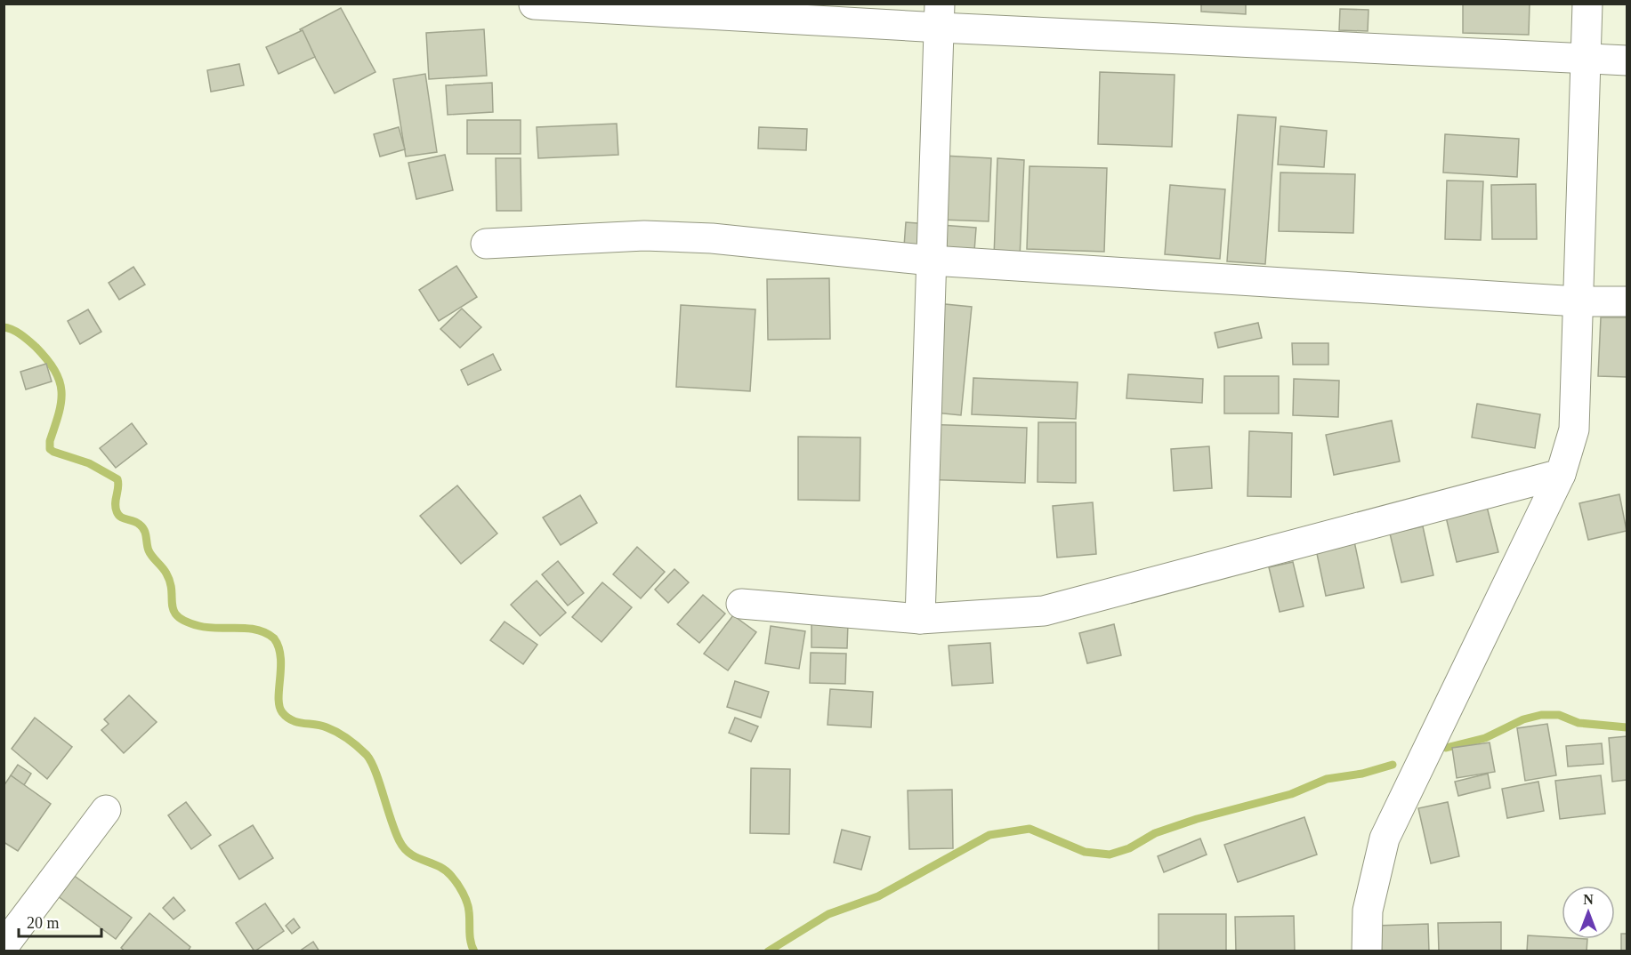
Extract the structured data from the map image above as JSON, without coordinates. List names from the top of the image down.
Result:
{
  "scale_bar": "20 m",
  "north": "top"
}
